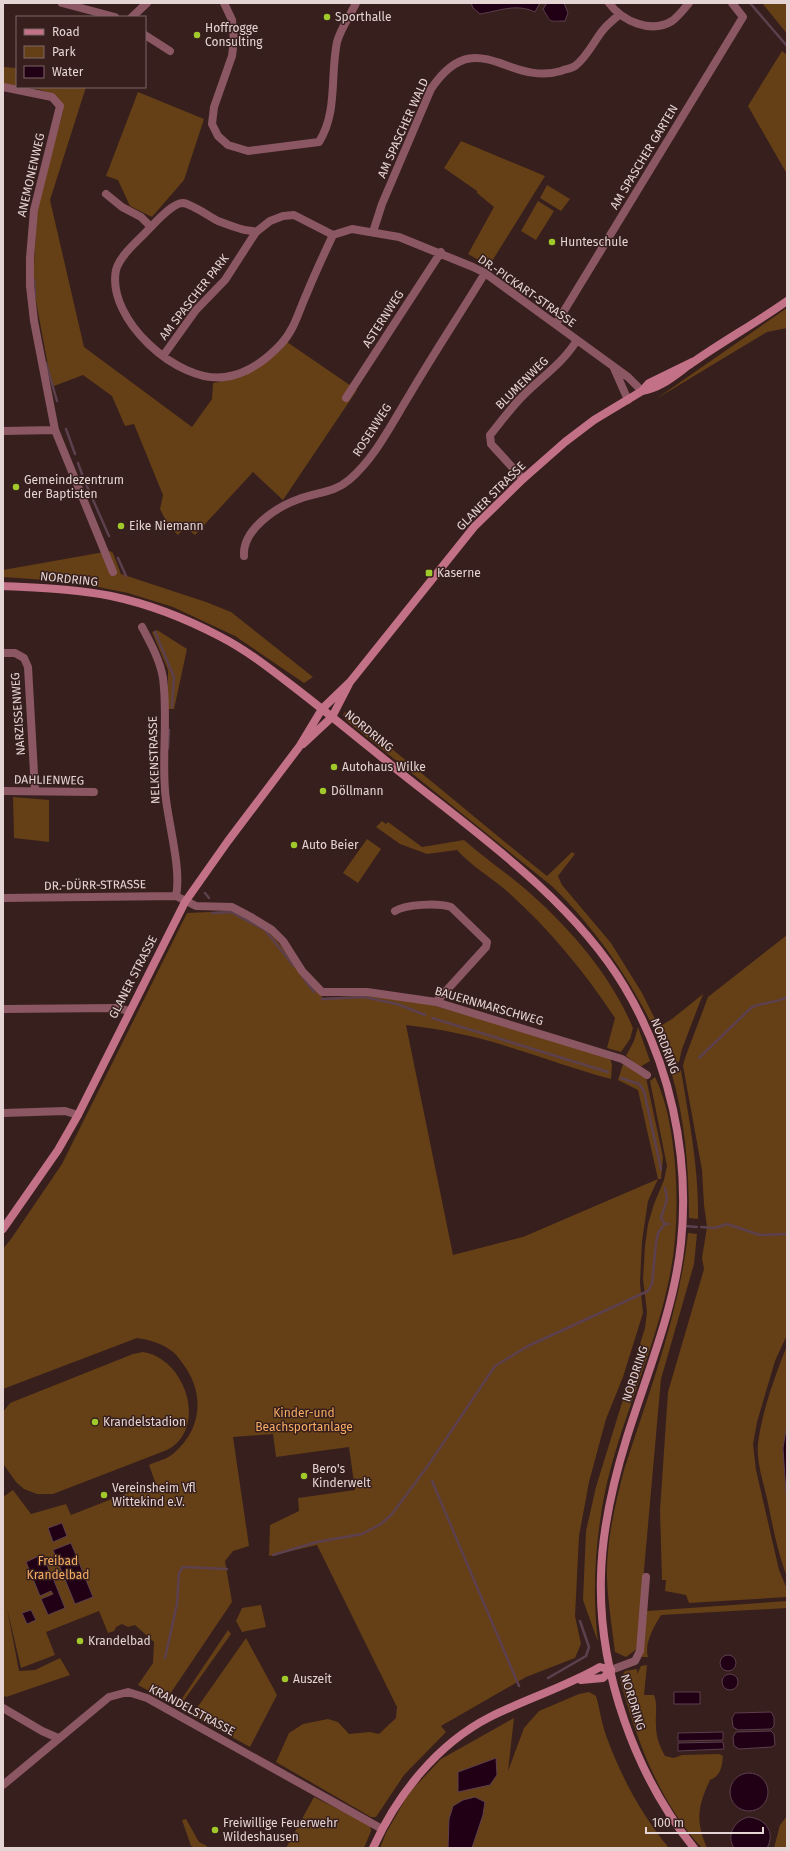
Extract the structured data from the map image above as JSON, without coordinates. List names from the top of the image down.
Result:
{
  "streets": {
    "main road": ["GLANER STRASSE", "NORDRING"],
    "street": [
      "AM SPASCHER WALD",
      "AM SPASCHER GARTEN",
      "ANEMONENWEG",
      "DR.-PICKART-STRASSE",
      "AM SPASCHER PARK",
      "ASTERNWEG",
      "BLUMENWEG",
      "ROSENWEG",
      "NARZISSENWEG",
      "NELKENSTRASSE",
      "DAHLIENWEG",
      "DR.-DÜRR-STRASSE",
      "BAUERNMARSCHWEG",
      "KRANDELSTRASSE"
    ]
  },
  "crossings": [
    ["AM SPASCHER WALD", "DR.-PICKART-STRASSE"],
    ["AM SPASCHER GARTEN", "DR.-PICKART-STRASSE"],
    ["DR.-PICKART-STRASSE", "ASTERNWEG"],
    ["DR.-PICKART-STRASSE", "BLUMENWEG"],
    ["DR.-PICKART-STRASSE", "ROSENWEG"],
    ["DR.-PICKART-STRASSE", "GLANER STRASSE"],
    ["BLUMENWEG", "GLANER STRASSE"],
    ["GLANER STRASSE", "NORDRING"],
    ["GLANER STRASSE", "BAUERNMARSCHWEG"],
    ["NARZISSENWEG", "DAHLIENWEG"],
    ["NELKENSTRASSE", "DR.-DÜRR-STRASSE"]
  ],
  "parks": ["Kinder-und Beachsportanlage", "Freibad Krandelbad"],
  "places": {
    "other": [
      "Sporthalle",
      "Hoffrogge Consulting",
      "Hunteschule",
      "Gemeindezentrum der Baptisten",
      "Eike Niemann",
      "Autohaus Wilke",
      "Döllmann",
      "Auto Beier",
      "Krandelstadion",
      "Bero's Kinderwelt",
      "Vereinsheim Vfl Wittekind e.V.",
      "Krandelbad",
      "Auszeit",
      "Freiwillige Feuerwehr Wildeshausen"
    ],
    "transit": ["Kaserne"]
  },
  "legend": ["Road", "Park", "Water"],
  "scale_bar": "100 m"
}
